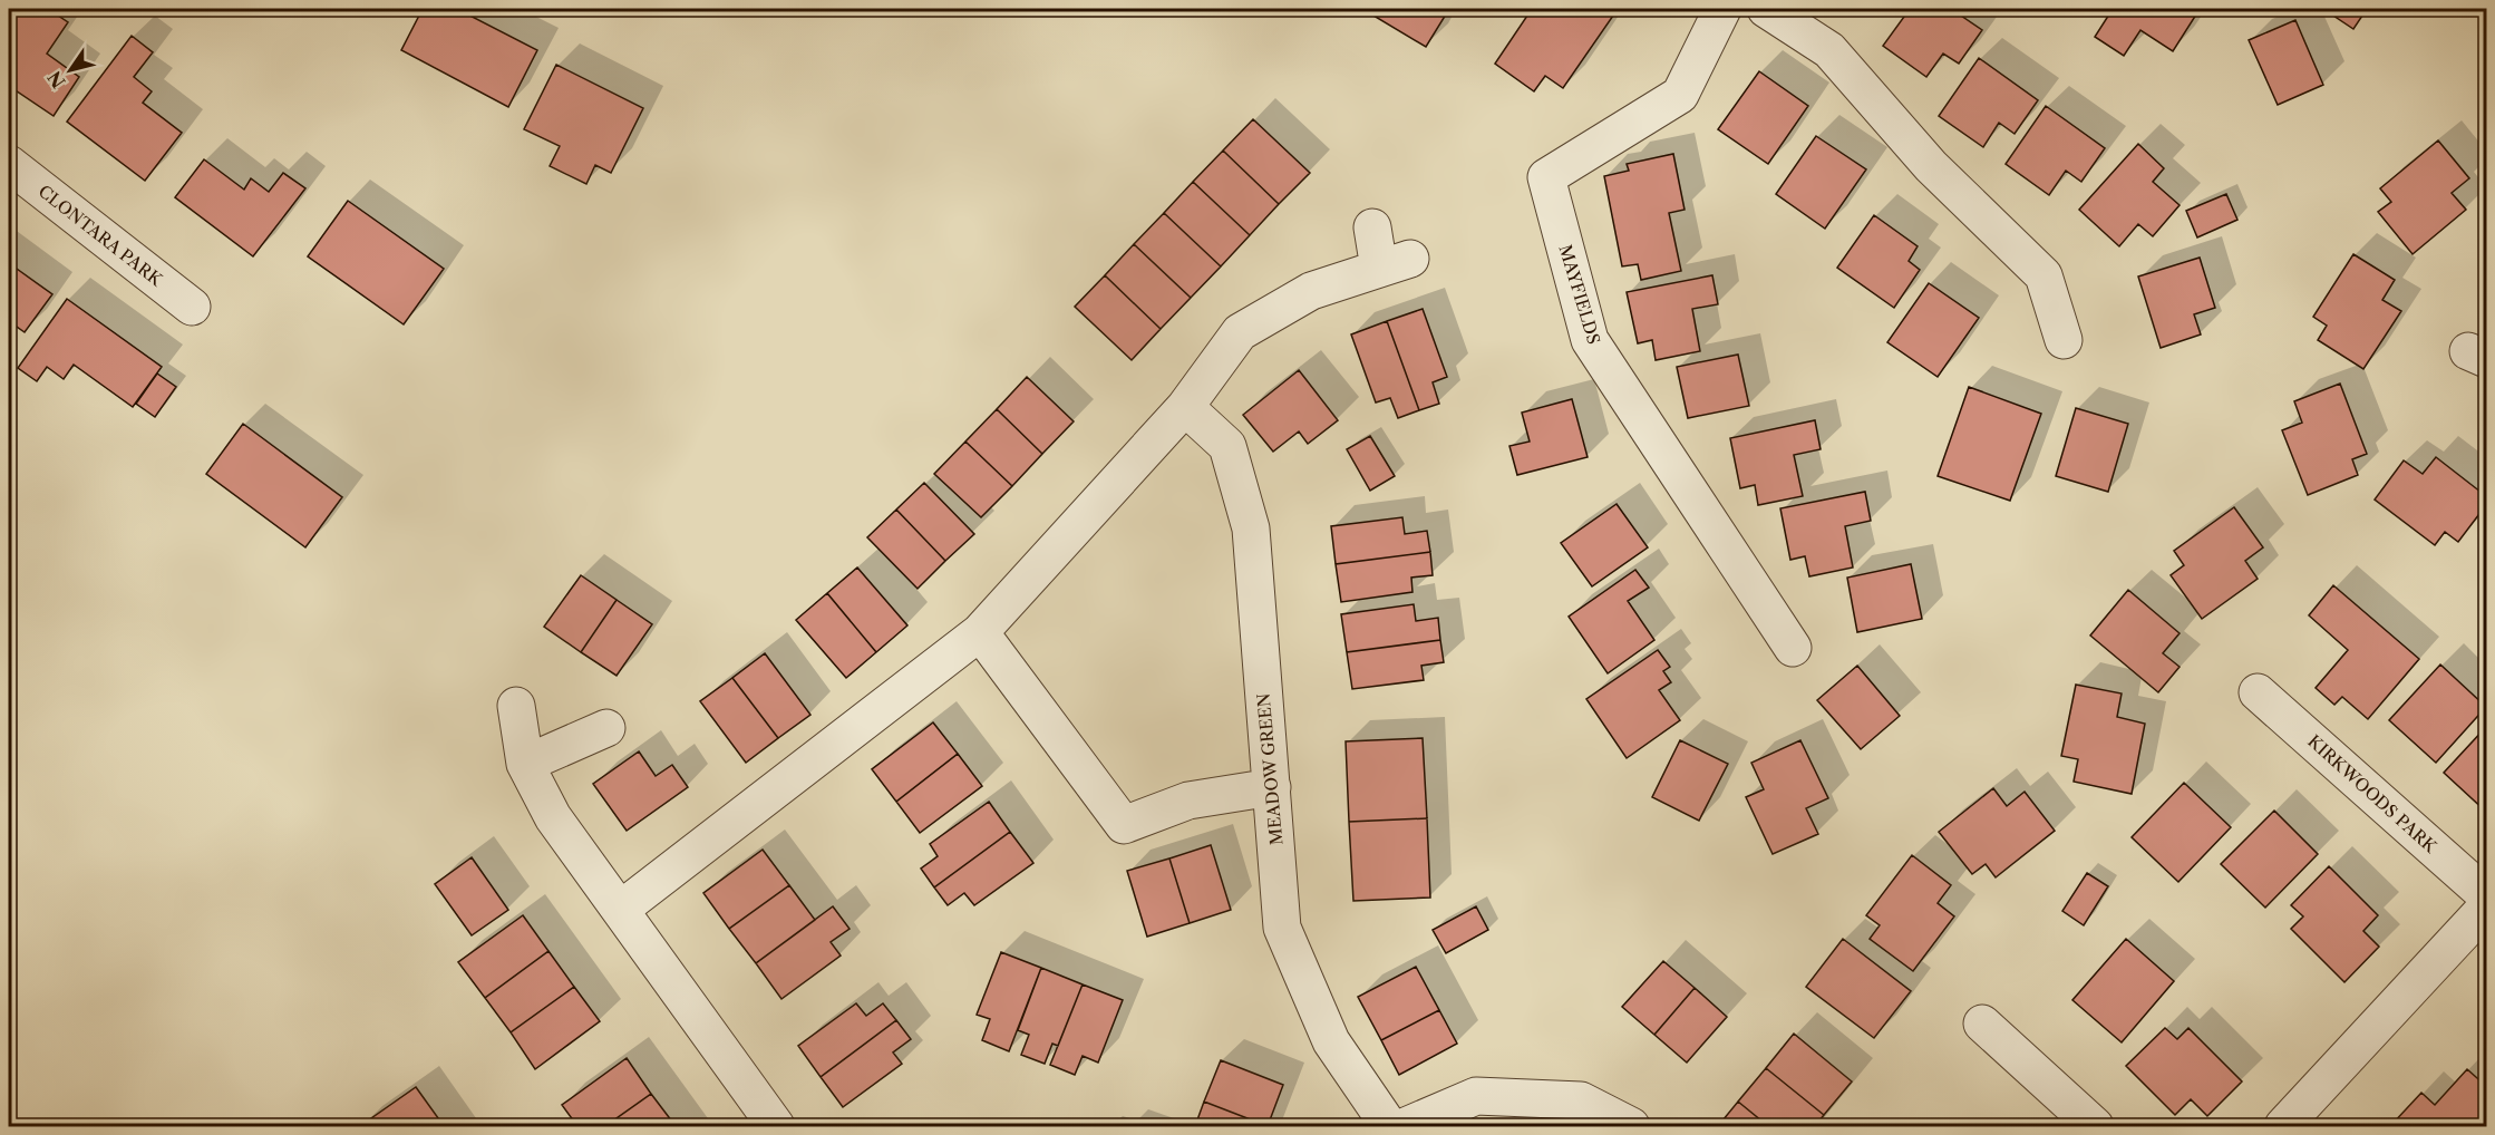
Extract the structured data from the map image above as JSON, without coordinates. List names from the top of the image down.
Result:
{
  "streets": {
    "street": [
      "CLONTARA PARK",
      "MAYFIELDS",
      "MEADOW GREEN",
      "KIRKWOODS PARK"
    ]
  },
  "north": "bottom left"
}
